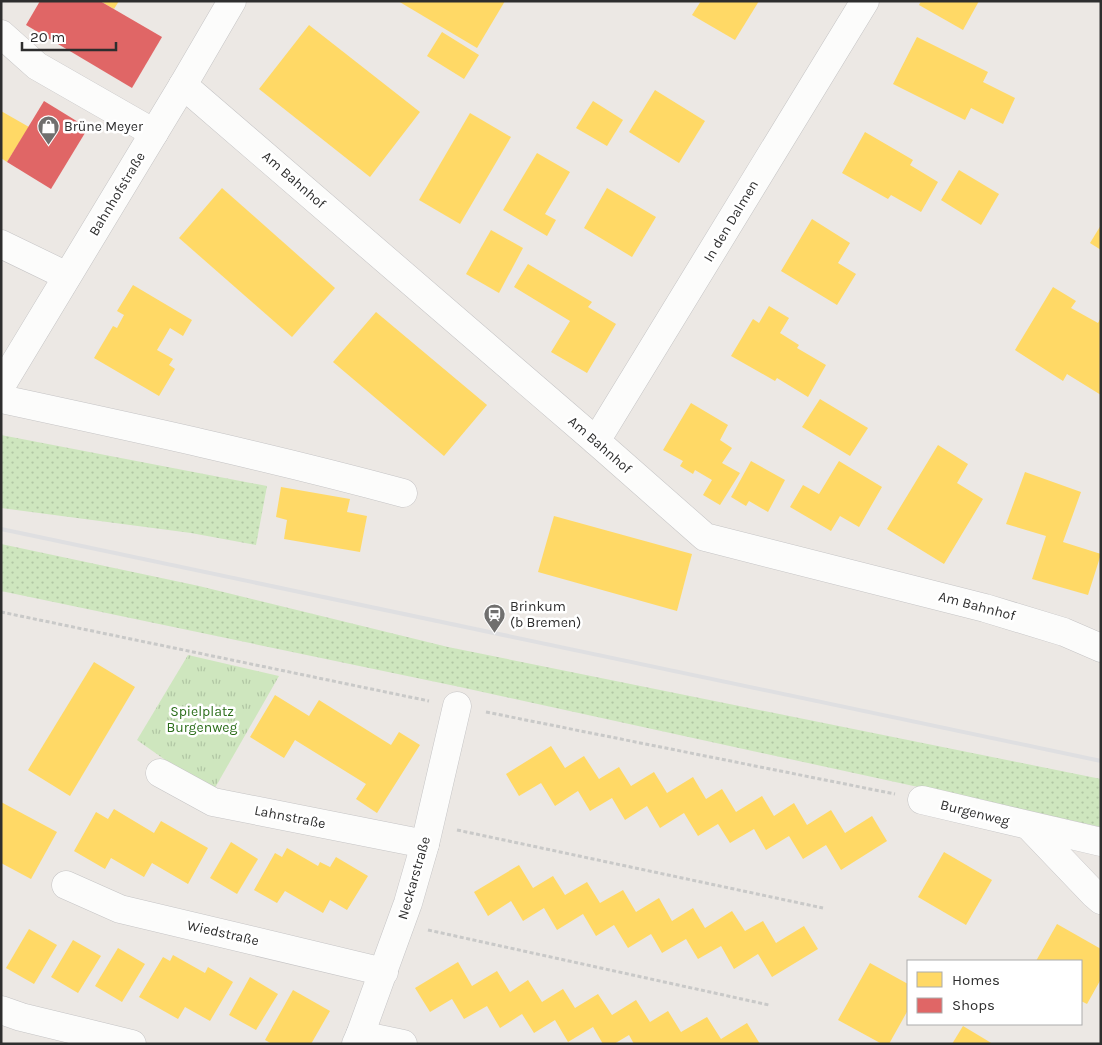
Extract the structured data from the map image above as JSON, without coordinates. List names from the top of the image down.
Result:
{
  "streets": {
    "street": [
      "Am Bahnhof",
      "Bahnhofstraße",
      "In den Dalmen",
      "Burgenweg",
      "Lahnstraße",
      "Neckarstraße",
      "Wiedstraße"
    ]
  },
  "crossings": [
    ["Am Bahnhof", "Bahnhofstraße"],
    ["Am Bahnhof", "In den Dalmen"],
    ["Lahnstraße", "Neckarstraße"],
    ["Neckarstraße", "Wiedstraße"]
  ],
  "parks": ["Spielplatz Burgenweg"],
  "places": {
    "shop": ["Brüne Meyer"],
    "station": ["Brinkum (b Bremen)"]
  },
  "legend": ["Homes", "Shops"],
  "scale_bar": "20 m"
}
